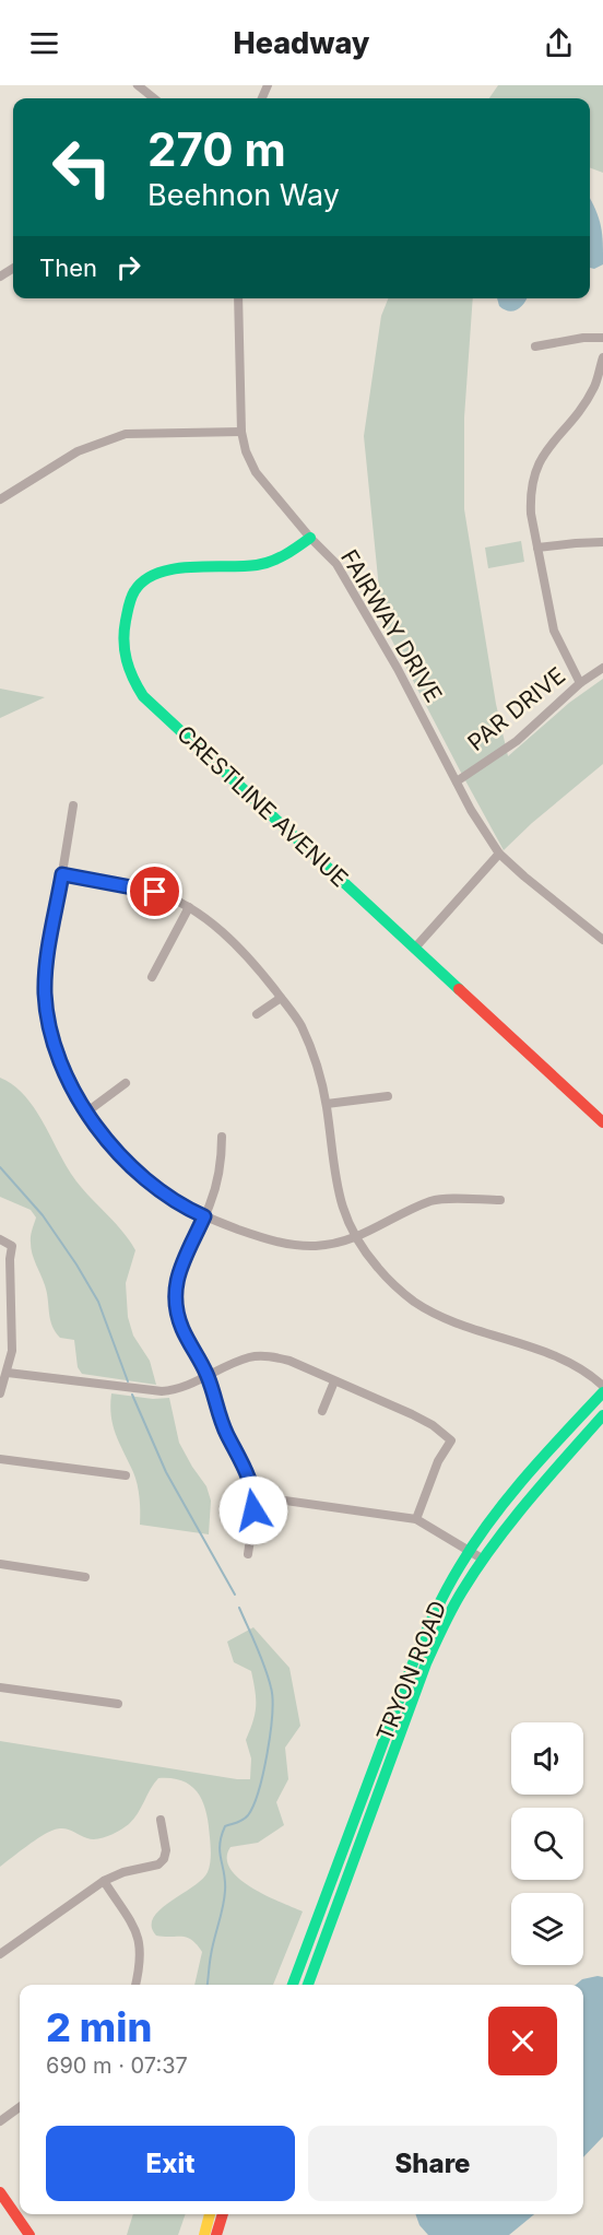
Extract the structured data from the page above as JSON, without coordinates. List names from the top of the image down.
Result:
{
  "streets": {
    "main road": ["CRESTLINE AVENUE", "TRYON ROAD"],
    "street": ["FAIRWAY DRIVE", "PAR DRIVE"]
  },
  "crossings": [
    ["FAIRWAY DRIVE", "PAR DRIVE"],
    ["FAIRWAY DRIVE", "CRESTLINE AVENUE"]
  ],
  "page": {
    "header": "Headway",
    "turn": ["270 m", "Beehnon Way"],
    "then": "Then",
    "heading": ["2 min", "690 m · 07:37"],
    "buttons": ["Exit", "Share"]
  }
}
